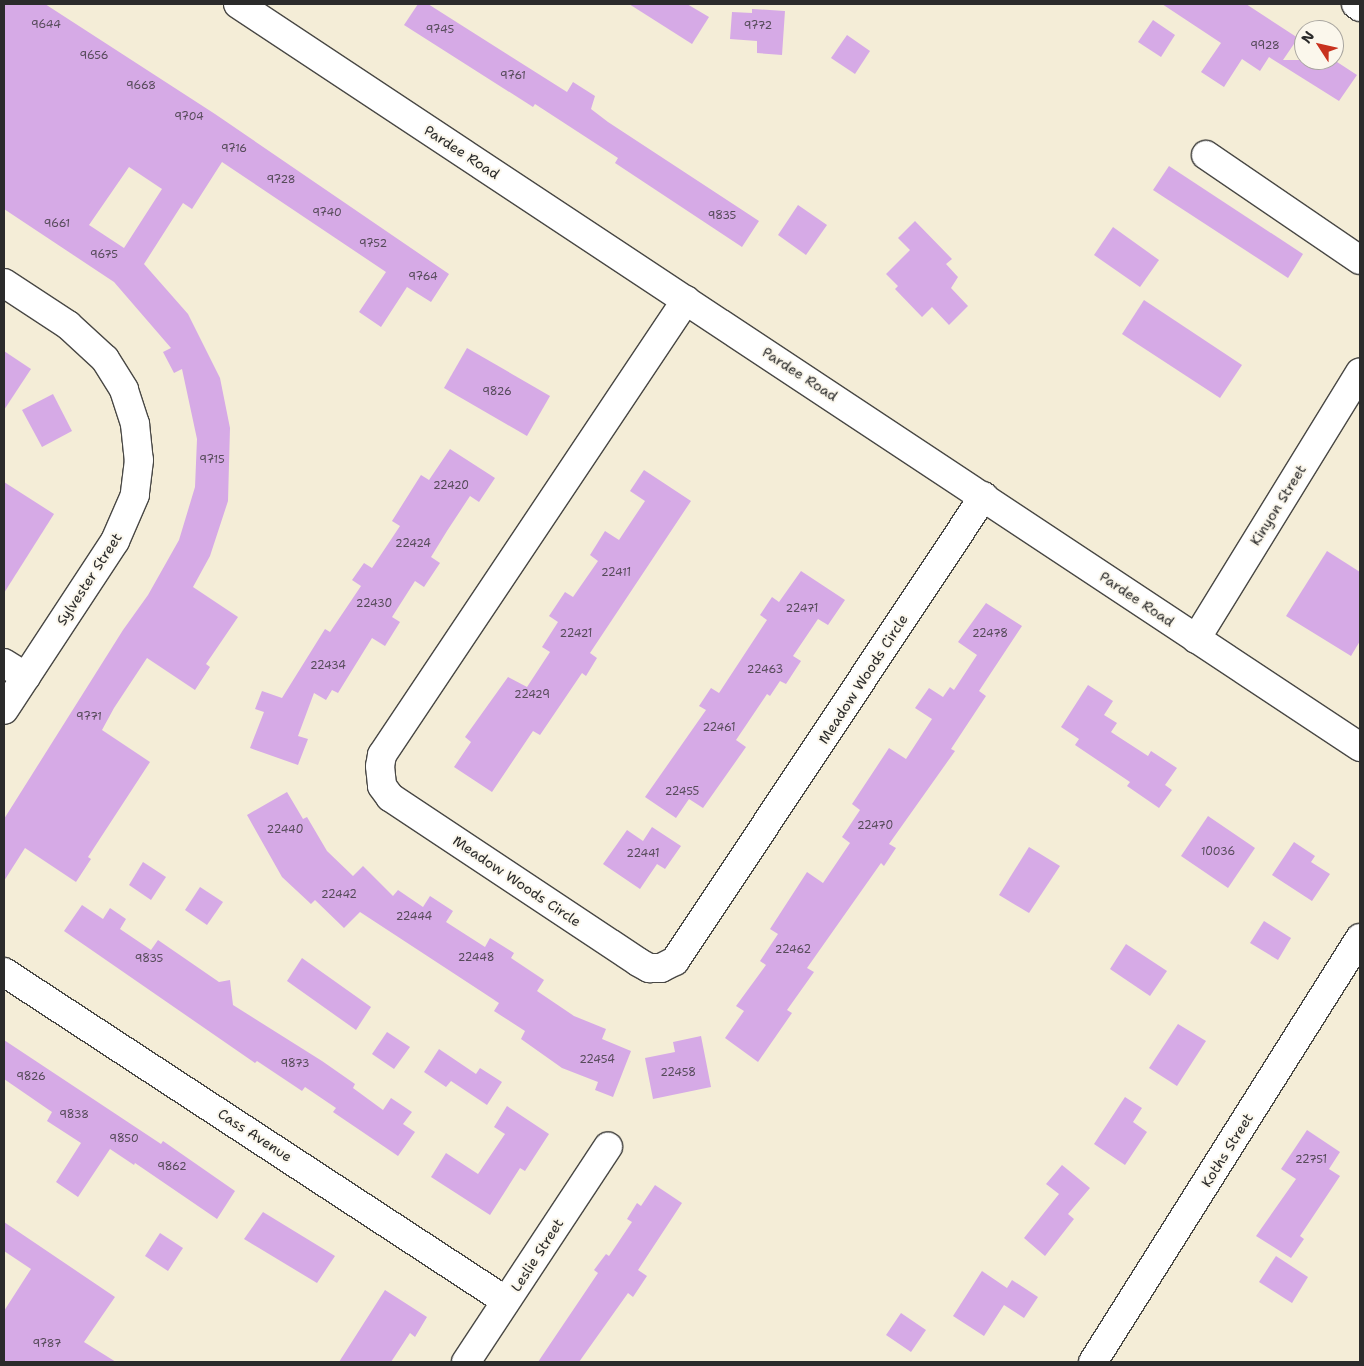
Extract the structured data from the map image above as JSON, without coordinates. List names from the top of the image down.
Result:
{
  "streets": {
    "street": [
      "Pardee Road",
      "Kinyon Street",
      "Sylvester Street",
      "Meadow Woods Circle",
      "Cass Avenue",
      "Koths Street",
      "Leslie Street"
    ]
  },
  "crossings": [
    ["Pardee Road", "Kinyon Street"],
    ["Pardee Road", "Meadow Woods Circle"],
    ["Cass Avenue", "Leslie Street"]
  ],
  "house_numbers": [
    "9644",
    "9772",
    "9745",
    "9928",
    "9656",
    "9761",
    "9668",
    "9704",
    "9716",
    "9728",
    "9740",
    "9835",
    "9661",
    "9752",
    "9675",
    "9764",
    "9826",
    "9715",
    "22420",
    "22424",
    "22411",
    "22430",
    "22471",
    "22421",
    "22478",
    "22434",
    "22463",
    "22429",
    "9771",
    "22461",
    "22455",
    "22470",
    "22440",
    "10036",
    "22441",
    "22442",
    "22444",
    "22462",
    "22448",
    "9835",
    "22454",
    "9873",
    "22458",
    "9826",
    "9838",
    "9850",
    "22751",
    "9862",
    "9787"
  ],
  "north": "top left"
}
